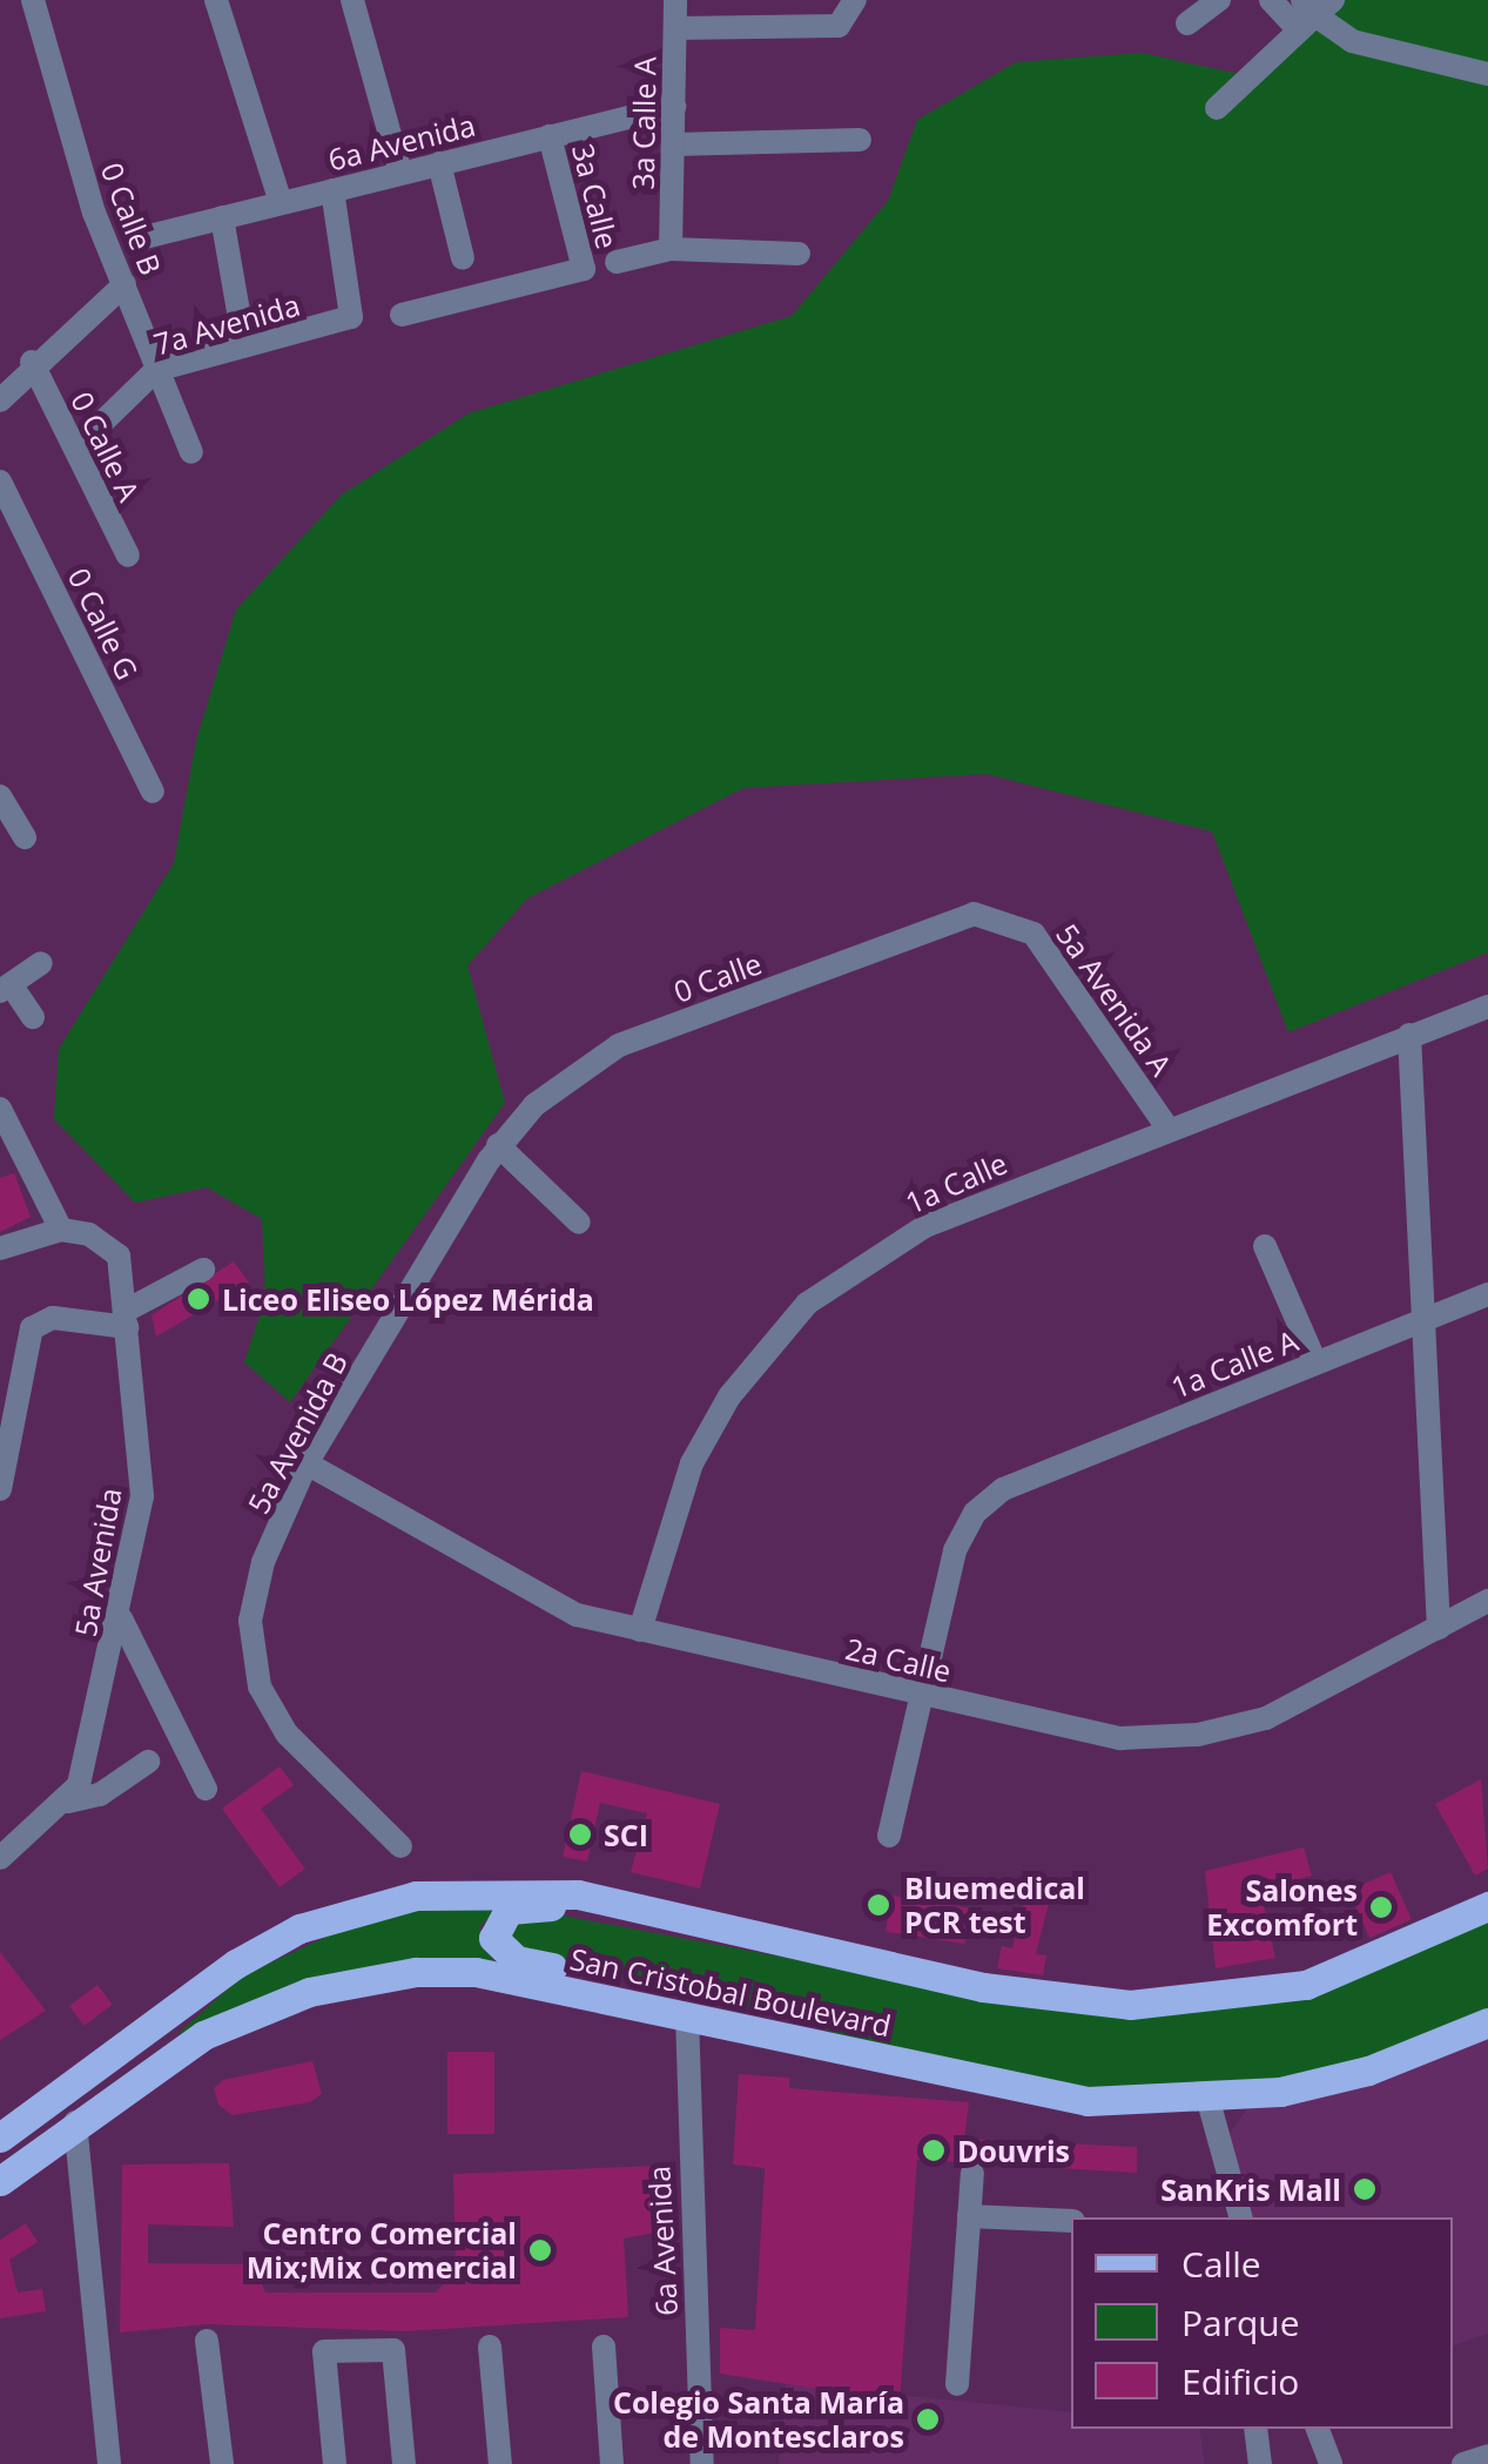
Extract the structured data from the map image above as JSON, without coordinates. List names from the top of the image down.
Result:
{
  "streets": {
    "main road": ["San Cristobal Boulevard"],
    "street": [
      "3a Calle A",
      "6a Avenida",
      "3a Calle",
      "0 Calle B",
      "7a Avenida",
      "0 Calle A",
      "0 Calle G",
      "0 Calle",
      "5a Avenida A",
      "1a Calle",
      "1a Calle A",
      "5a Avenida B",
      "5a Avenida",
      "2a Calle"
    ]
  },
  "crossings": [
    ["3a Calle A", "6a Avenida"],
    ["6a Avenida", "3a Calle"],
    ["6a Avenida", "7a Avenida"],
    ["6a Avenida", "San Cristobal Boulevard"],
    ["0 Calle B", "7a Avenida"],
    ["7a Avenida", "0 Calle A"],
    ["0 Calle", "5a Avenida A"],
    ["0 Calle", "5a Avenida B"],
    ["5a Avenida A", "1a Calle"],
    ["1a Calle", "2a Calle"],
    ["1a Calle A", "2a Calle"],
    ["5a Avenida B", "2a Calle"]
  ],
  "places": [
    "Liceo Eliseo López Mérida",
    "SCI",
    "Bluemedical PCR test",
    "Salones Excomfort",
    "Douvris",
    "SanKris Mall",
    "Centro Comercial Mix;Mix Comercial",
    "Colegio Santa María de Montesclaros"
  ],
  "legend": ["Calle", "Parque", "Edificio"]
}
